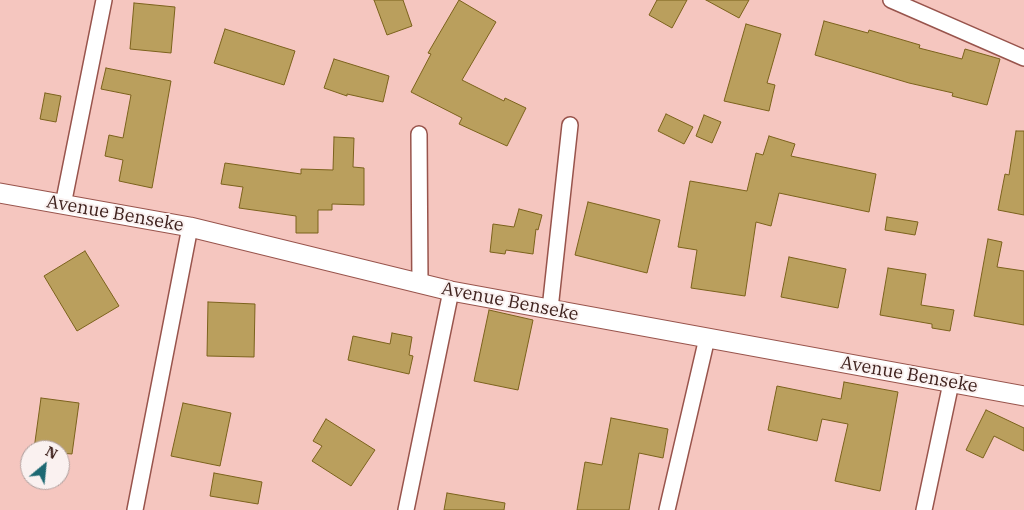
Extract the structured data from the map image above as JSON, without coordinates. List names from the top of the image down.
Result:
{
  "streets": {
    "street": ["Avenue Benseke"]
  },
  "north": "top right"
}
